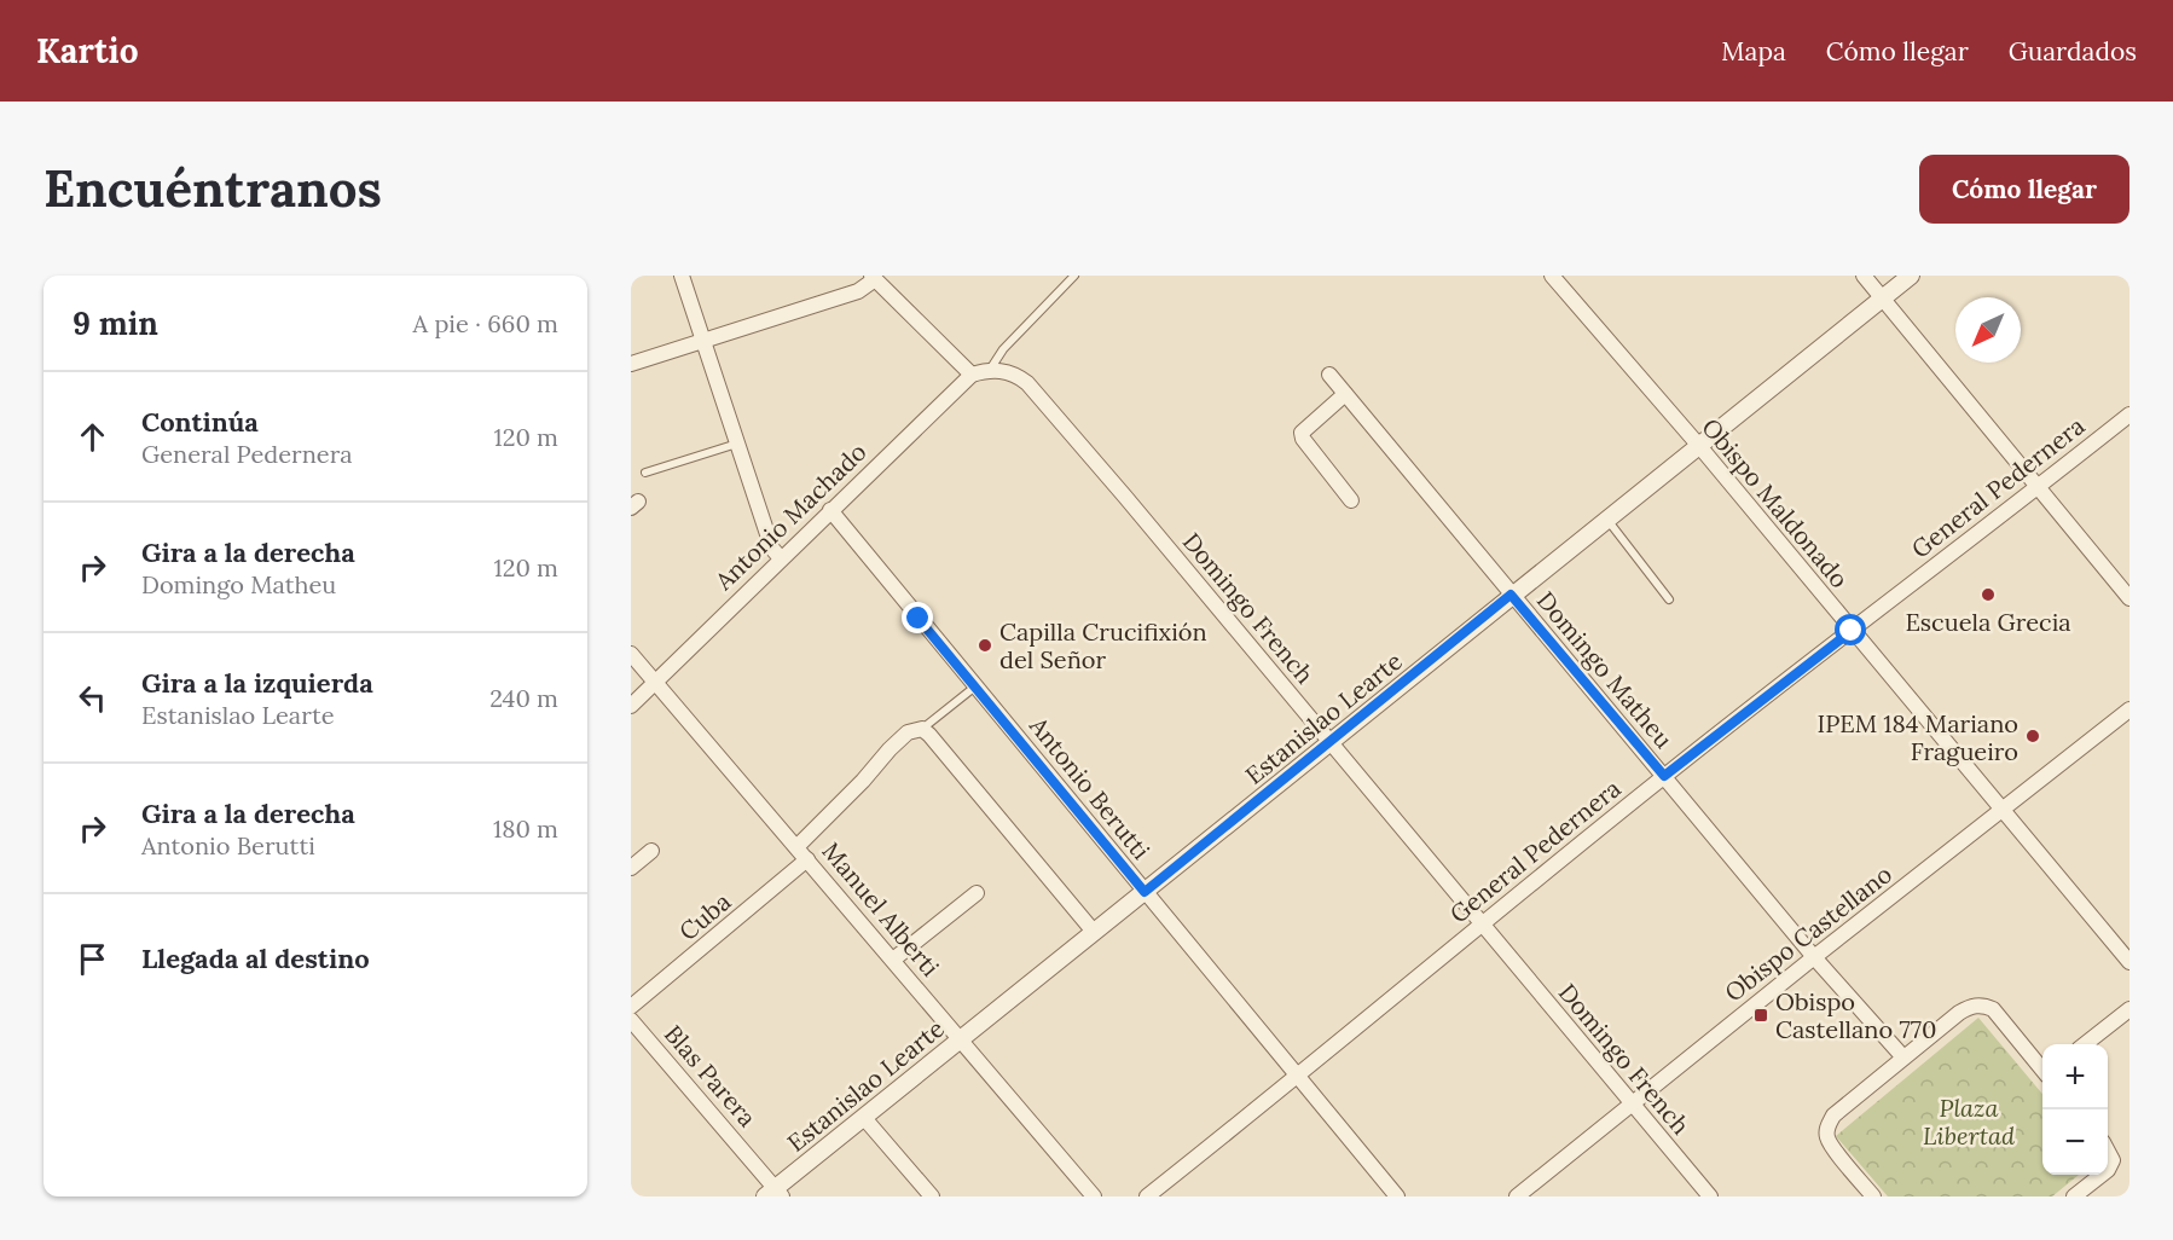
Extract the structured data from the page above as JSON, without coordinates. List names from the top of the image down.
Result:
{
  "streets": {
    "street": [
      "General Pedernera",
      "Obispo Maldonado",
      "Antonio Machado",
      "Domingo French",
      "Domingo Matheu",
      "Estanislao Learte",
      "Antonio Berutti",
      "Manuel Alberti",
      "Cuba",
      "Obispo Castellano",
      "Blas Parera"
    ]
  },
  "crossings": [
    ["General Pedernera", "Obispo Maldonado"],
    ["General Pedernera", "Domingo French"],
    ["General Pedernera", "Domingo Matheu"],
    ["General Pedernera", "Antonio Berutti"],
    ["Obispo Maldonado", "Estanislao Learte"],
    ["Obispo Maldonado", "Obispo Castellano"],
    ["Antonio Machado", "Domingo French"],
    ["Antonio Machado", "Antonio Berutti"],
    ["Antonio Machado", "Manuel Alberti"],
    ["Domingo French", "Estanislao Learte"],
    ["Domingo French", "Obispo Castellano"],
    ["Domingo Matheu", "Estanislao Learte"],
    ["Domingo Matheu", "Obispo Castellano"],
    ["Estanislao Learte", "Antonio Berutti"],
    ["Estanislao Learte", "Manuel Alberti"],
    ["Estanislao Learte", "Blas Parera"],
    ["Manuel Alberti", "Cuba"]
  ],
  "parks": ["Plaza Libertad"],
  "places": {
    "other": ["Escuela Grecia", "Capilla Crucifixión del Señor", "IPEM 184 Mariano Fragueiro"],
    "transit": ["Obispo Castellano 770"]
  },
  "north": "bottom left",
  "page": {
    "header": "Kartio",
    "nav": ["Mapa", "Cómo llegar", "Guardados"],
    "buttons": "Cómo llegar",
    "title": "Encuéntranos",
    "heading": ["9 min", "A pie · 660 m"],
    "list": [
      ["Continúa", "General Pedernera", "120 m"],
      ["Gira a la derecha", "Domingo Matheu", "120 m"],
      ["Gira a la izquierda", "Estanislao Learte", "240 m"],
      ["Gira a la derecha", "Antonio Berutti", "180 m"],
      "Llegada al destino"
    ],
    "map_buttons": ["+", "−"]
  }
}
